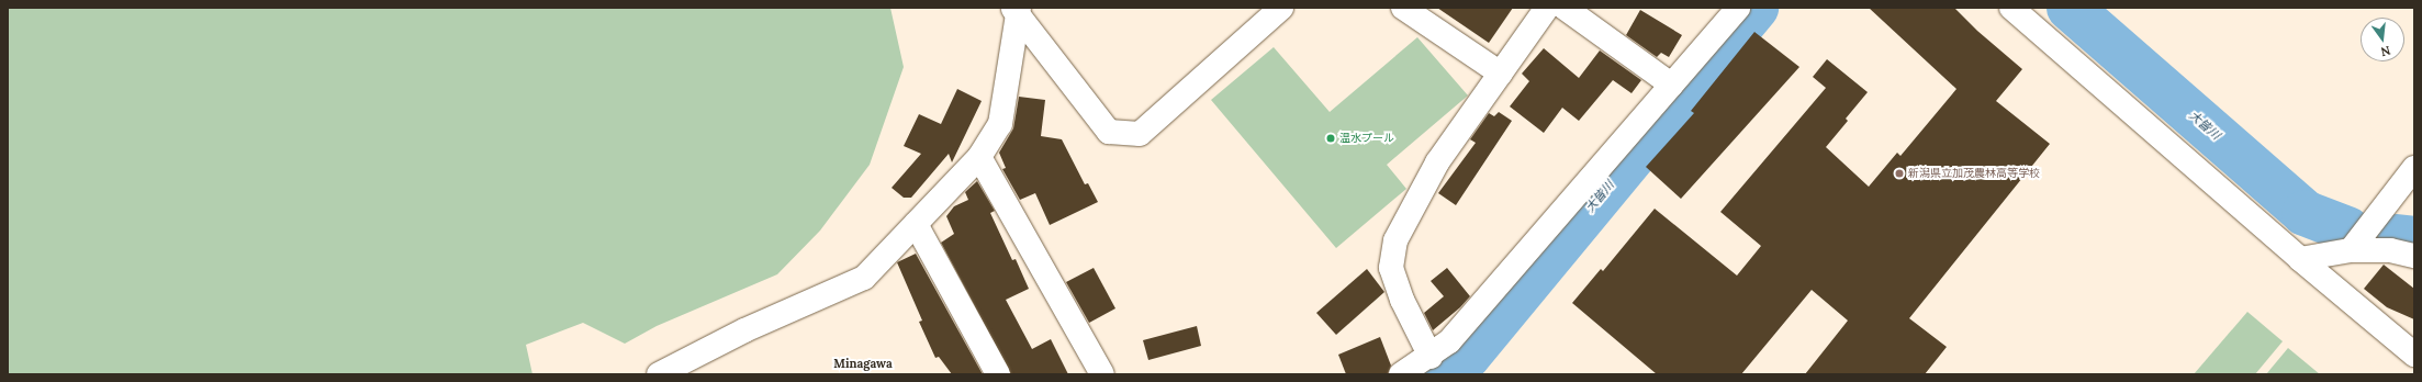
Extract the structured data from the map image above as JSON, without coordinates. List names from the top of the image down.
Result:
{
  "districts": ["Minagawa"],
  "water": ["大皆川"],
  "places": ["温水プール", "新潟県立加茂農林高等学校"],
  "north": "bottom"
}
